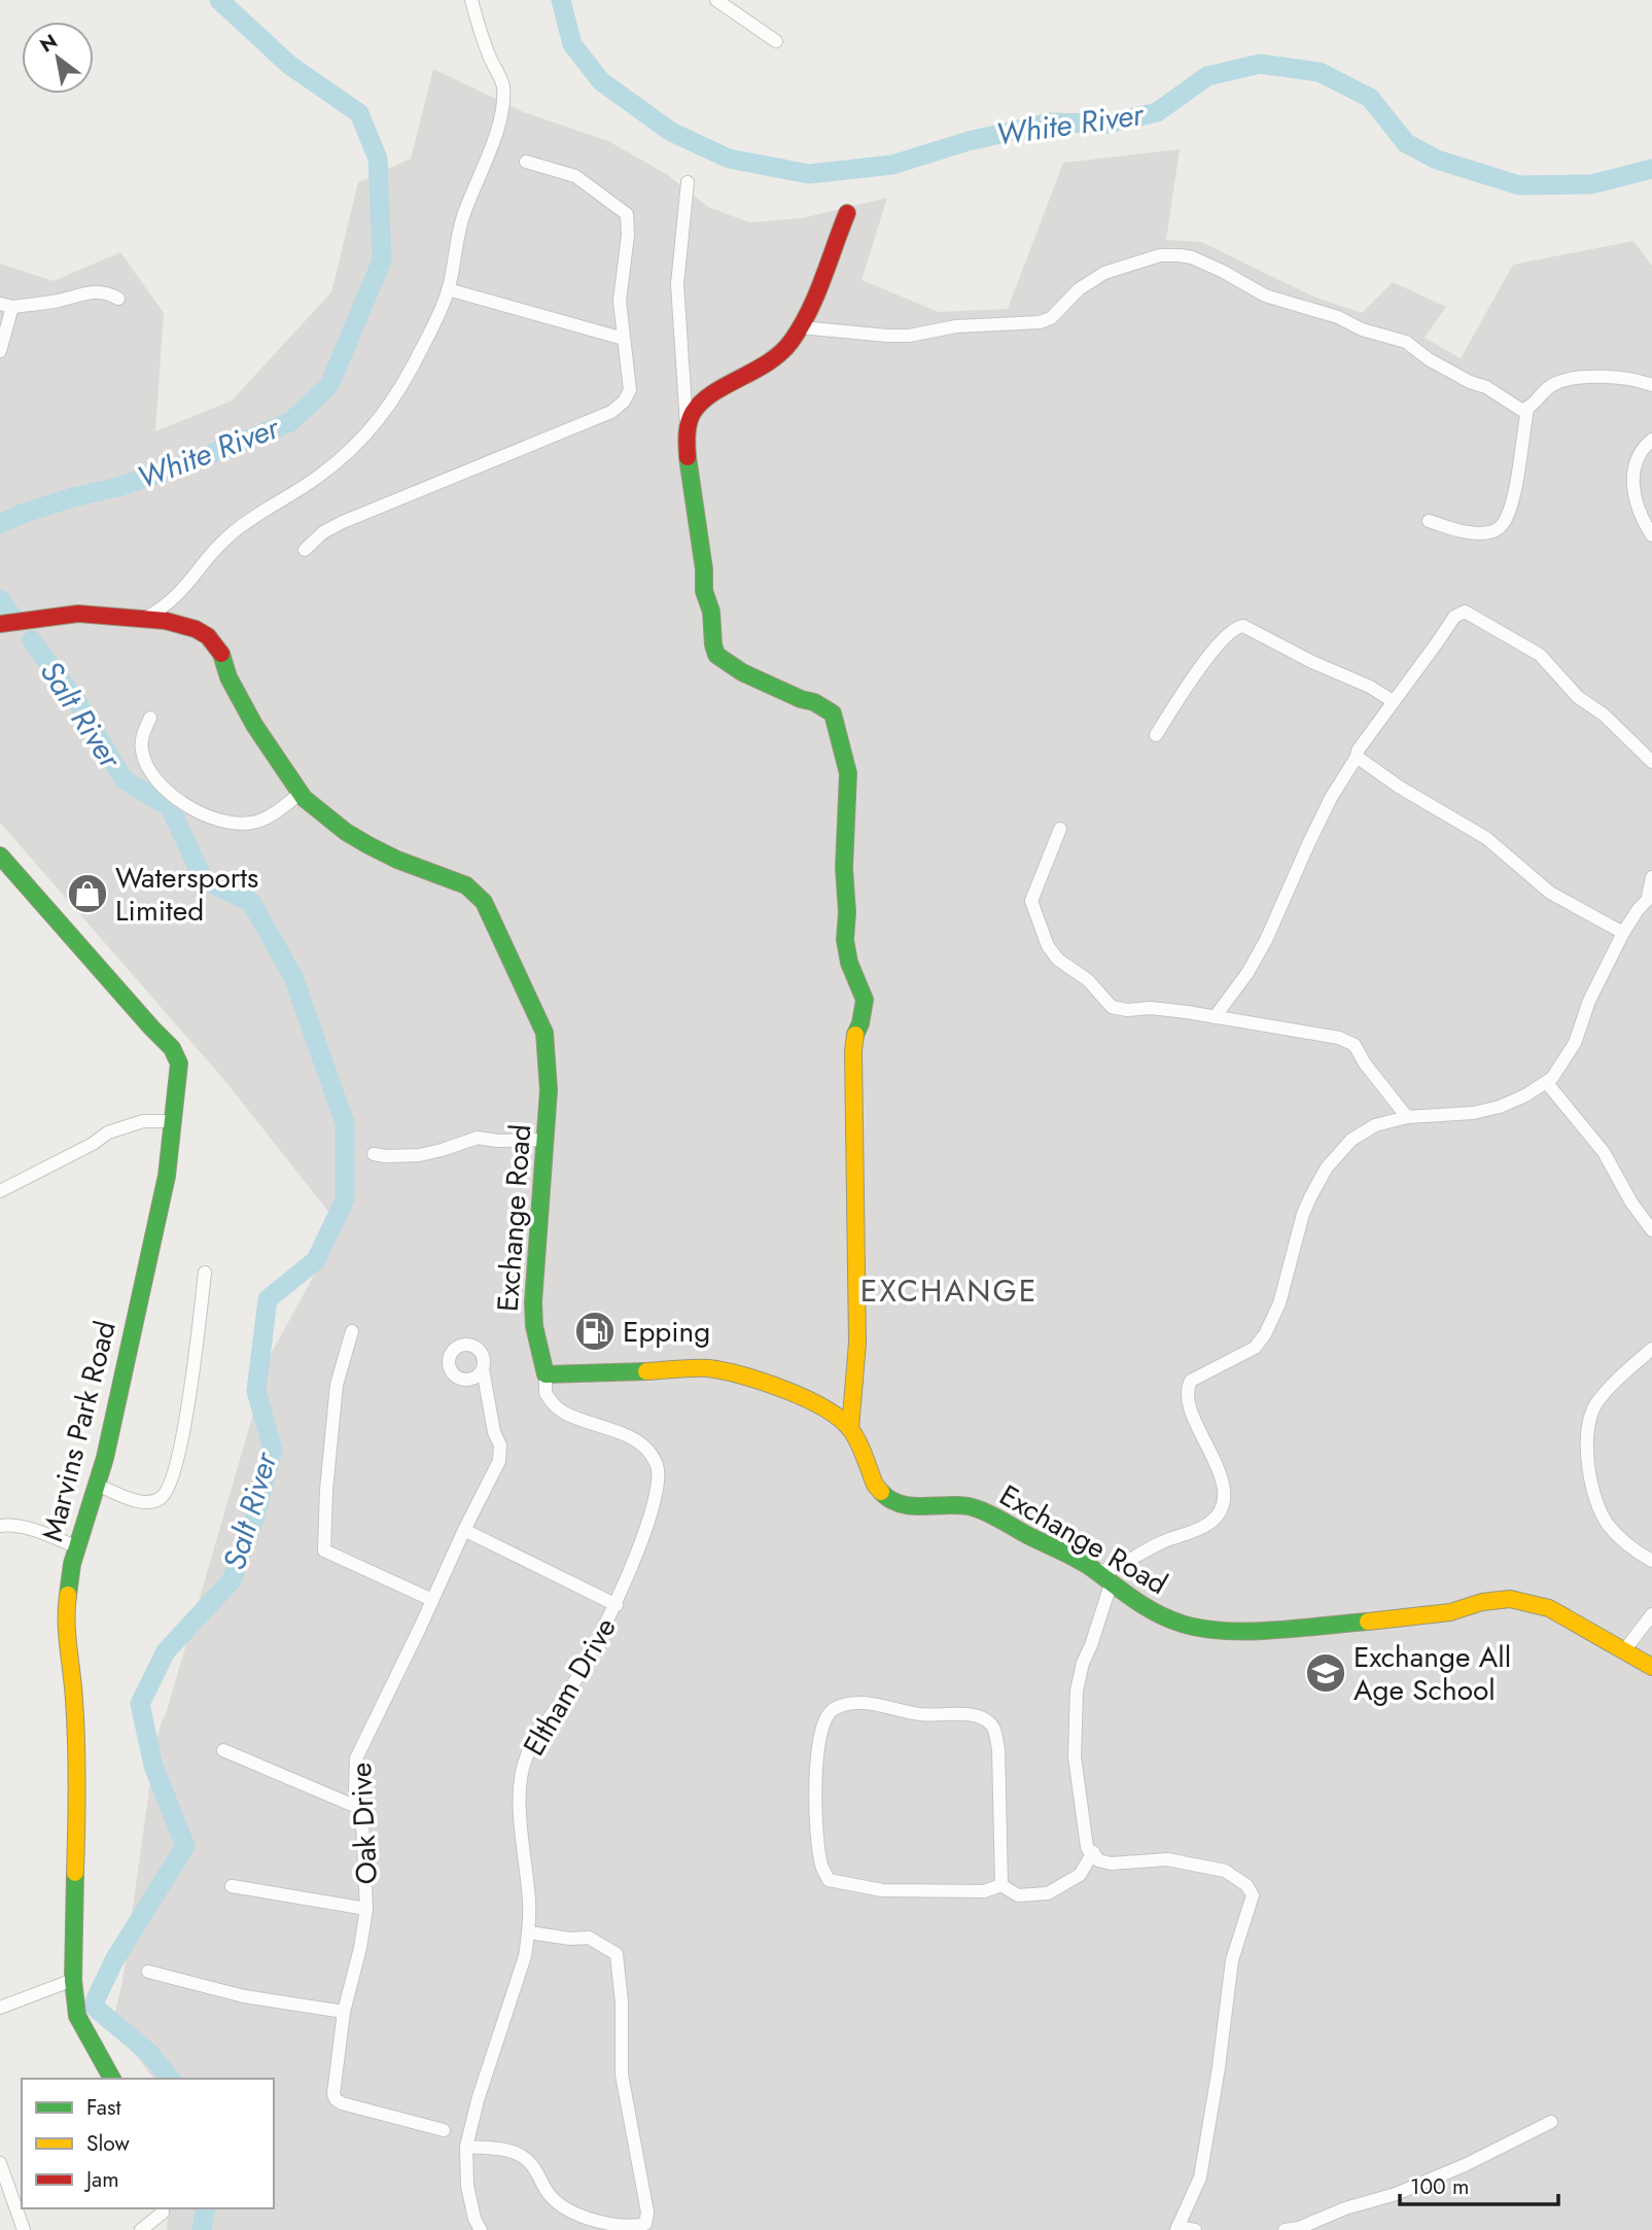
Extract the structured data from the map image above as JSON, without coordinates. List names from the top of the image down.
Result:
{
  "streets": {
    "street": [
      "Exchange Road",
      "Marvins Park Road",
      "Eltham Drive",
      "Oak Drive"
    ]
  },
  "crossings": [
    ["Exchange Road", "Eltham Drive"]
  ],
  "districts": ["EXCHANGE"],
  "water": ["White River", "Salt River"],
  "places": {
    "shop": ["Watersports Limited"],
    "fuel station": ["Epping"],
    "school or university": ["Exchange All Age School"]
  },
  "legend": ["Fast", "Slow", "Jam"],
  "scale_bar": "100 m",
  "north": "top left"
}
